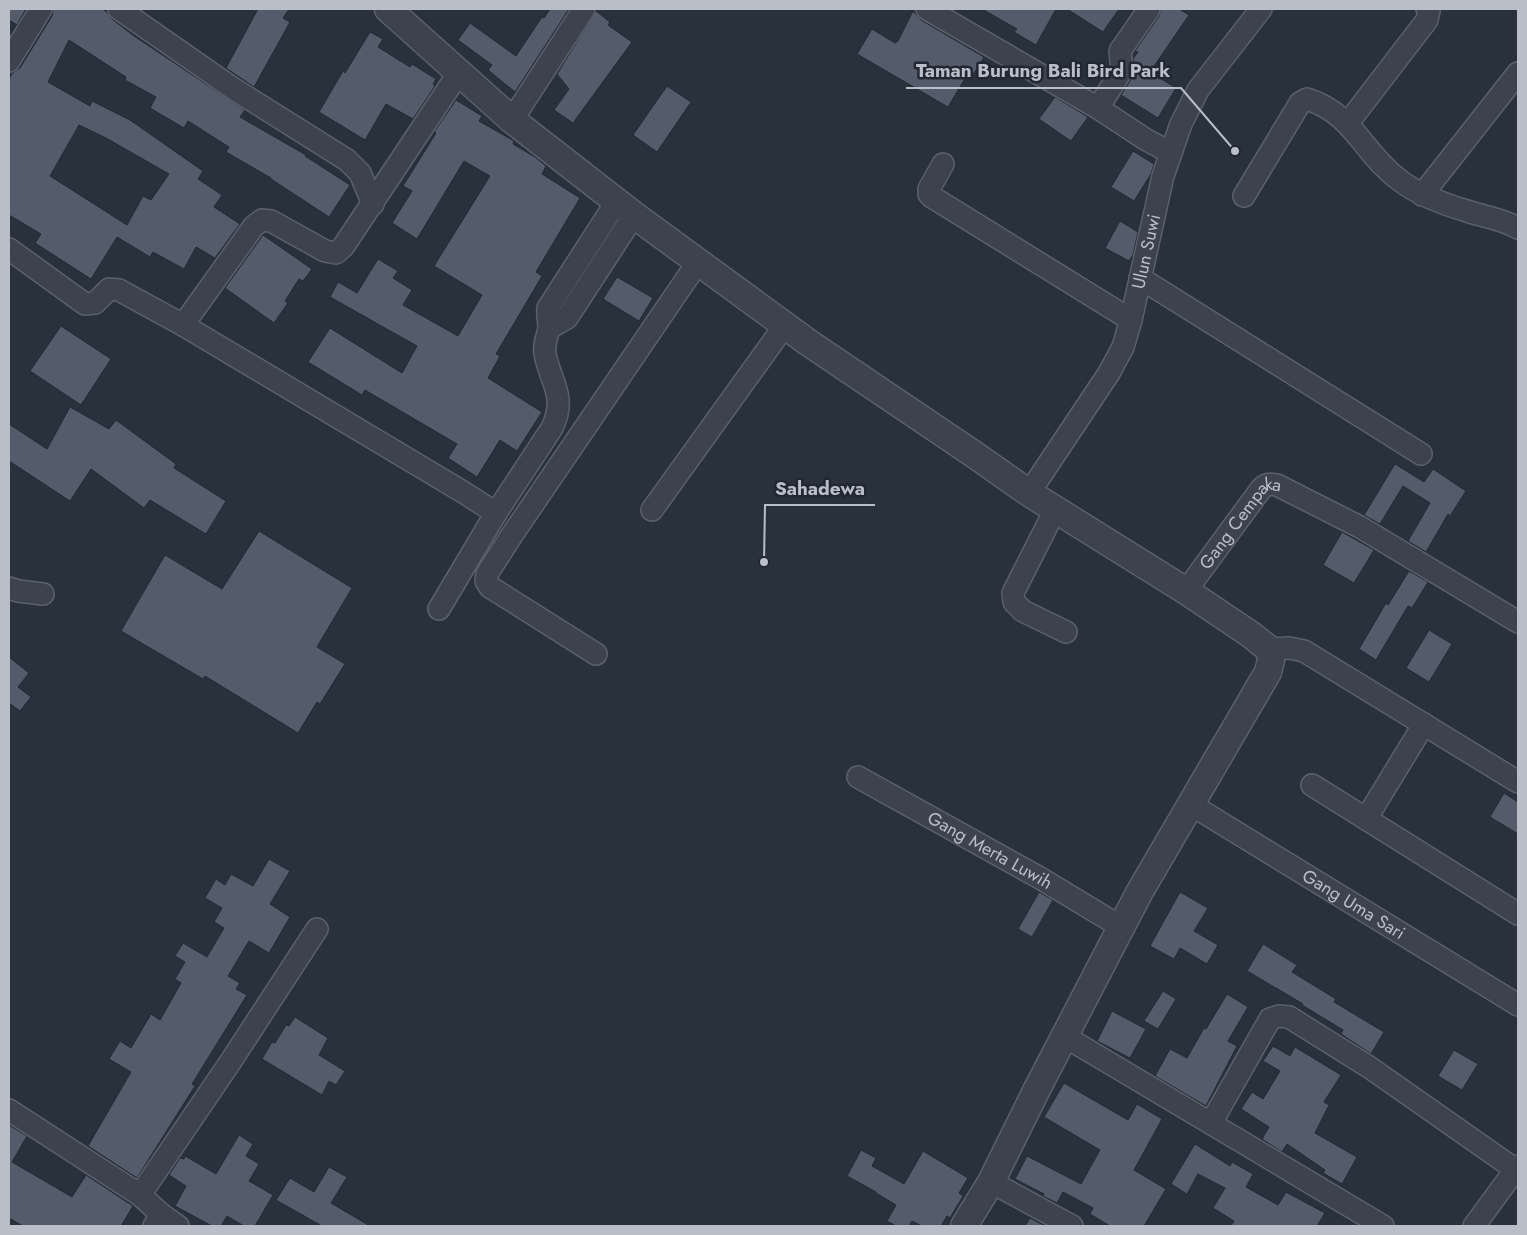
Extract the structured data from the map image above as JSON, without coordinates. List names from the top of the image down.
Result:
{
  "streets": {
    "street": [
      "Ulun Suwi",
      "Gang Cempaka",
      "Gang Merta Luwih",
      "Gang Uma Sari"
    ]
  },
  "places": ["Taman Burung Bali Bird Park", "Sahadewa"]
}
